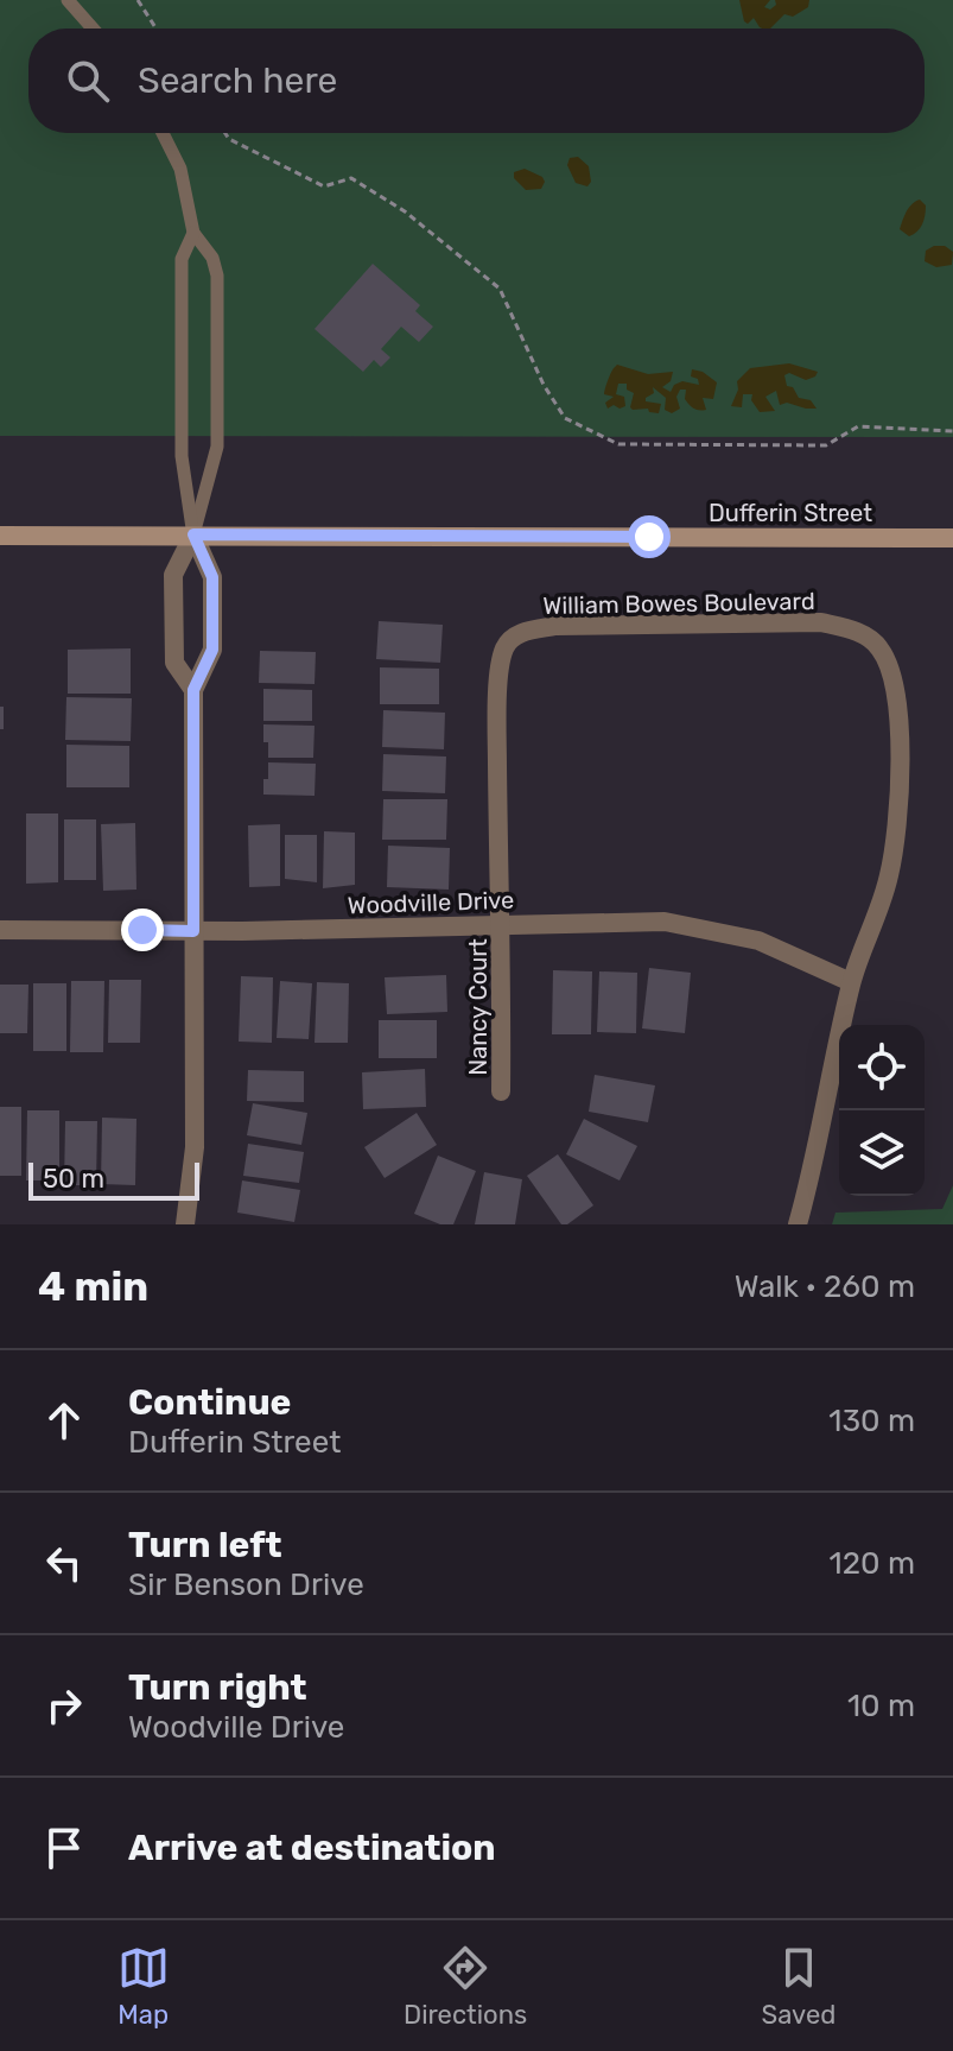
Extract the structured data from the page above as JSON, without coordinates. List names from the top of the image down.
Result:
{
  "streets": {
    "main road": ["Dufferin Street"],
    "street": ["William Bowes Boulevard", "Woodville Drive", "Nancy Court"]
  },
  "crossings": [
    ["William Bowes Boulevard", "Woodville Drive"],
    ["William Bowes Boulevard", "Nancy Court"],
    ["Woodville Drive", "Nancy Court"]
  ],
  "scale_bar": "50 m",
  "page": {
    "search": "Search here",
    "scale": "50 m",
    "heading": ["4 min", "Walk · 260 m"],
    "list": [
      ["Continue", "Dufferin Street", "130 m"],
      ["Turn left", "Sir Benson Drive", "120 m"],
      ["Turn right", "Woodville Drive", "10 m"],
      "Arrive at destination"
    ],
    "nav": ["Map", "Directions", "Saved"]
  }
}
